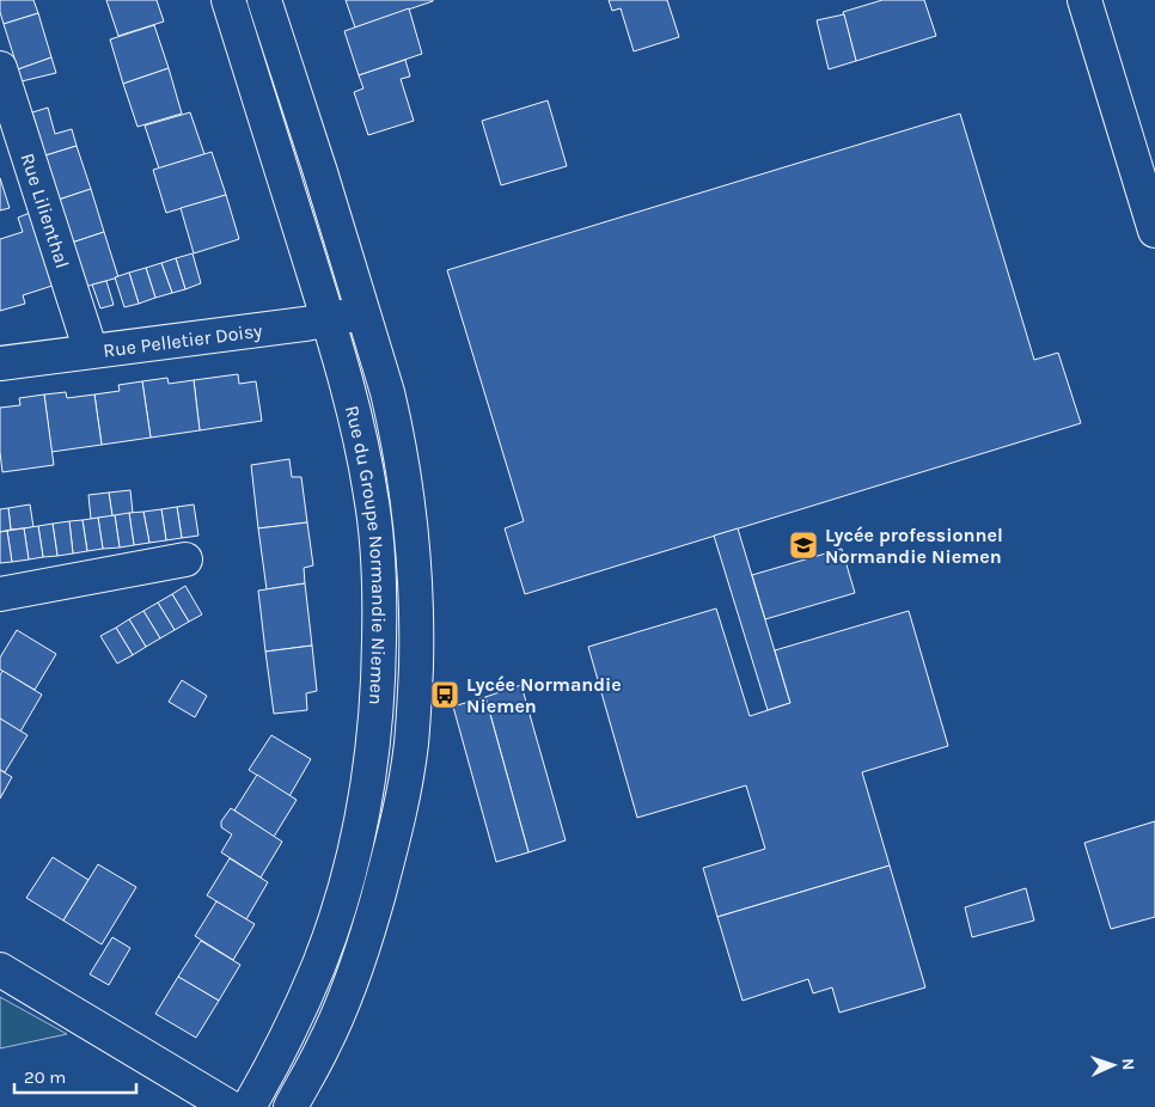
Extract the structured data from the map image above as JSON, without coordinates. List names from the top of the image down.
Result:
{
  "streets": {
    "street": ["Rue Lilienthal", "Rue Pelletier Doisy", "Rue du Groupe Normandie Niemen"]
  },
  "crossings": [
    ["Rue Lilienthal", "Rue Pelletier Doisy"],
    ["Rue Pelletier Doisy", "Rue du Groupe Normandie Niemen"]
  ],
  "places": {
    "school or university": ["Lycée professionnel Normandie Niemen"],
    "bus stop": ["Lycée Normandie Niemen"]
  },
  "scale_bar": "20 m",
  "north": "right"
}
